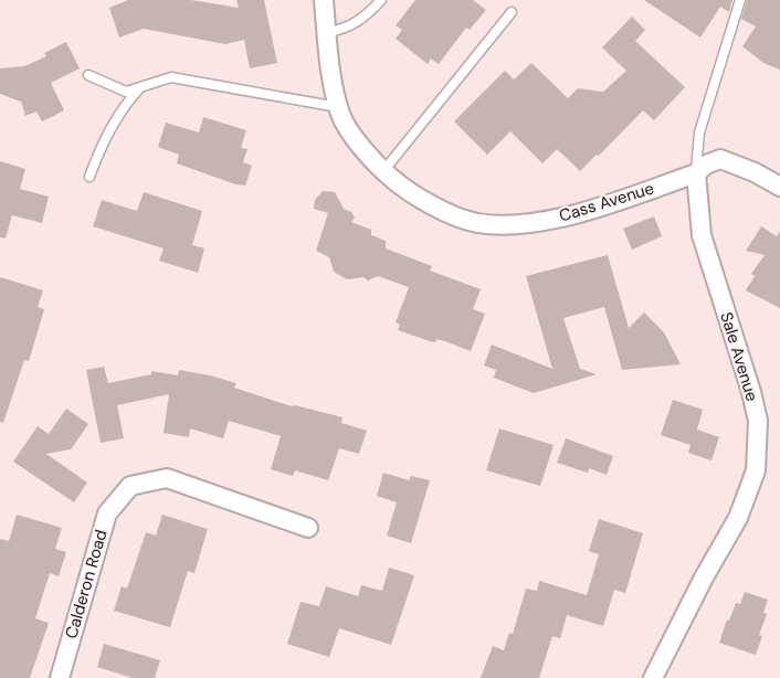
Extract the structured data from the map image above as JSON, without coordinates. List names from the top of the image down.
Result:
{
  "streets": {
    "street": ["Cass Avenue", "Sale Avenue", "Calderon Road"]
  },
  "crossings": [
    ["Cass Avenue", "Sale Avenue"]
  ]
}
